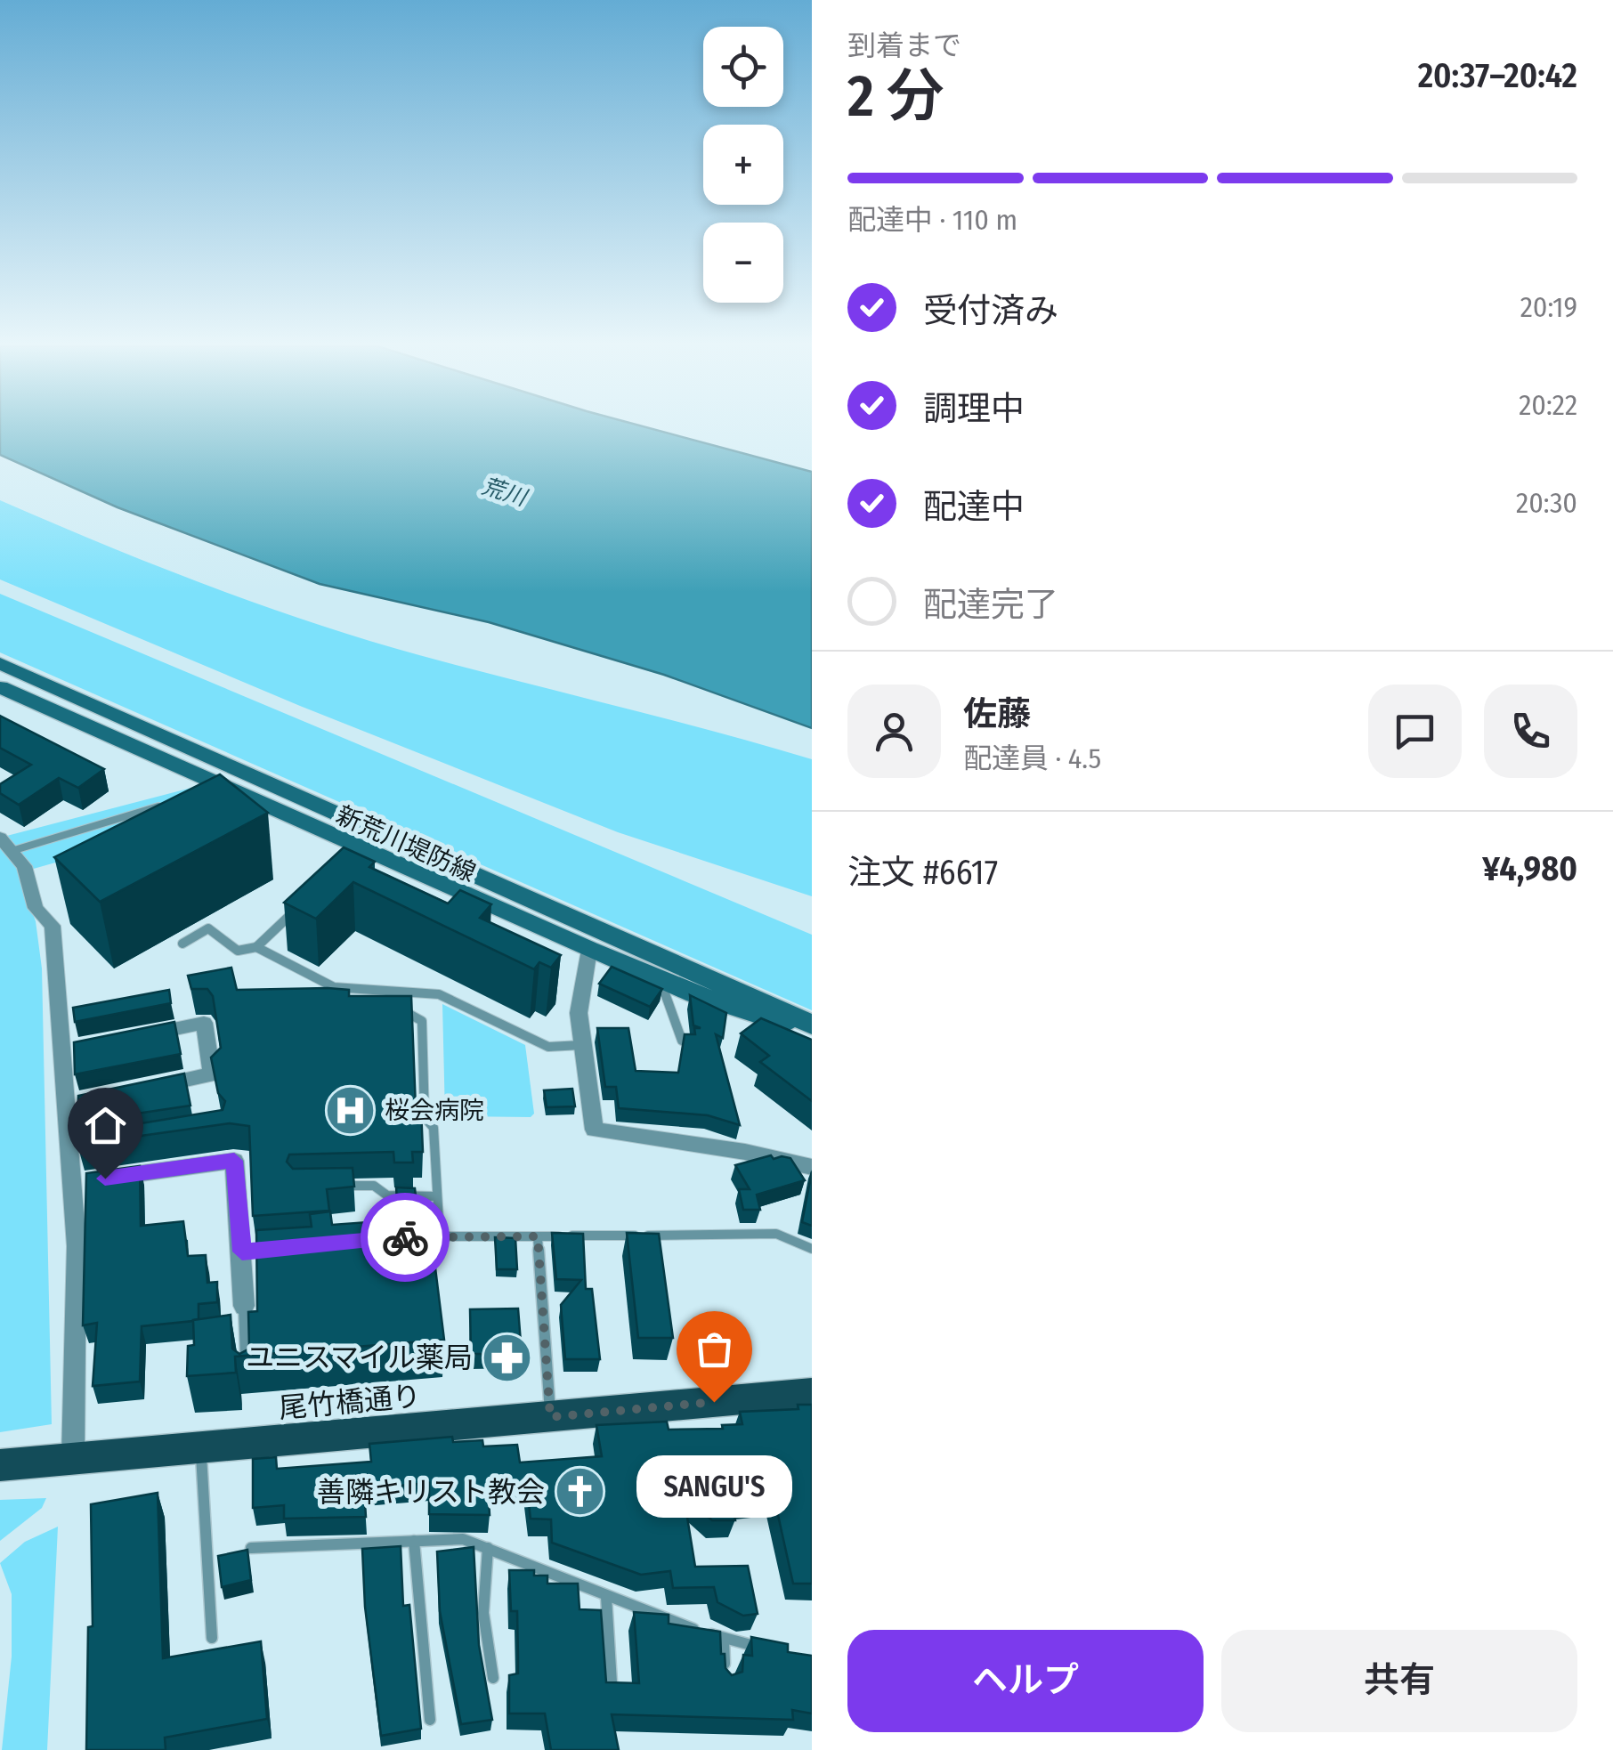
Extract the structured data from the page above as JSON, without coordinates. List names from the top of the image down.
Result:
{
  "streets": {
    "main road": ["新荒川堤防線", "尾竹橋通り"]
  },
  "water": ["荒川"],
  "places": {
    "hospital": ["桜会病院"],
    "pharmacy": ["ユニスマイル薬局"],
    "other": ["SANGU'S"],
    "church": ["善隣キリスト教会"]
  },
  "page": {
    "heading": ["2 分", "到着まで", "20:37–20:42"],
    "panel": [
      "佐藤",
      "配達員 · 4.5",
      "注文 #6617",
      "¥4,980"
    ],
    "map_buttons": ["+", "−"],
    "bar": "配達中 · 110 m",
    "list": [
      ["受付済み", "20:19"],
      ["調理中", "20:22"],
      ["配達中", "20:30"],
      "配達完了"
    ],
    "bubble": "SANGU'S",
    "buttons": ["ヘルプ", "共有"]
  }
}
